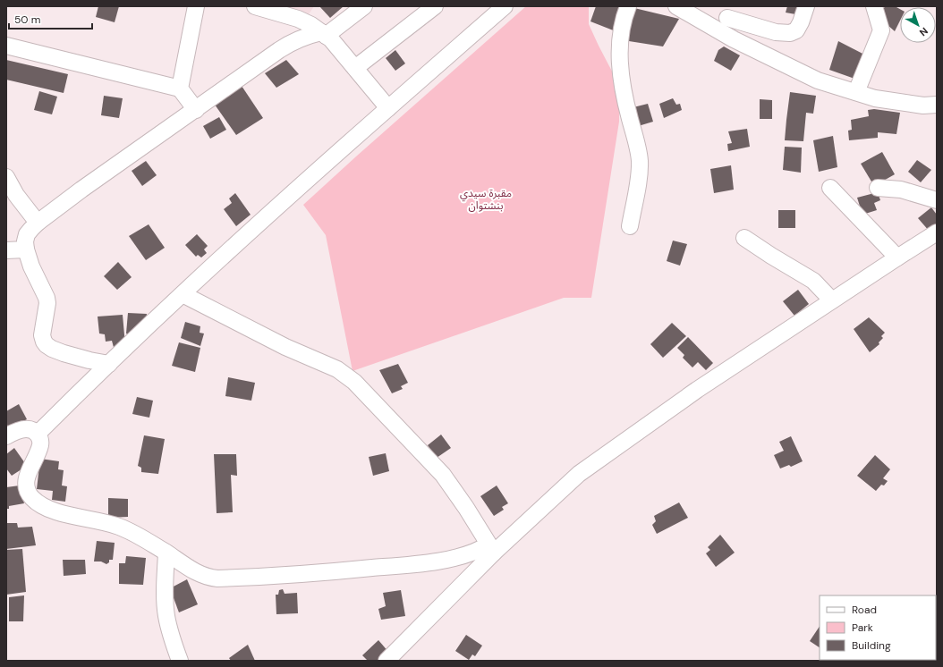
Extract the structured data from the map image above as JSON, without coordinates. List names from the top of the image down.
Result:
{
  "parks": ["مقبرة سيدي بنشتوان"],
  "legend": ["Road", "Park", "Building"],
  "scale_bar": "50 m",
  "north": "bottom right"
}
